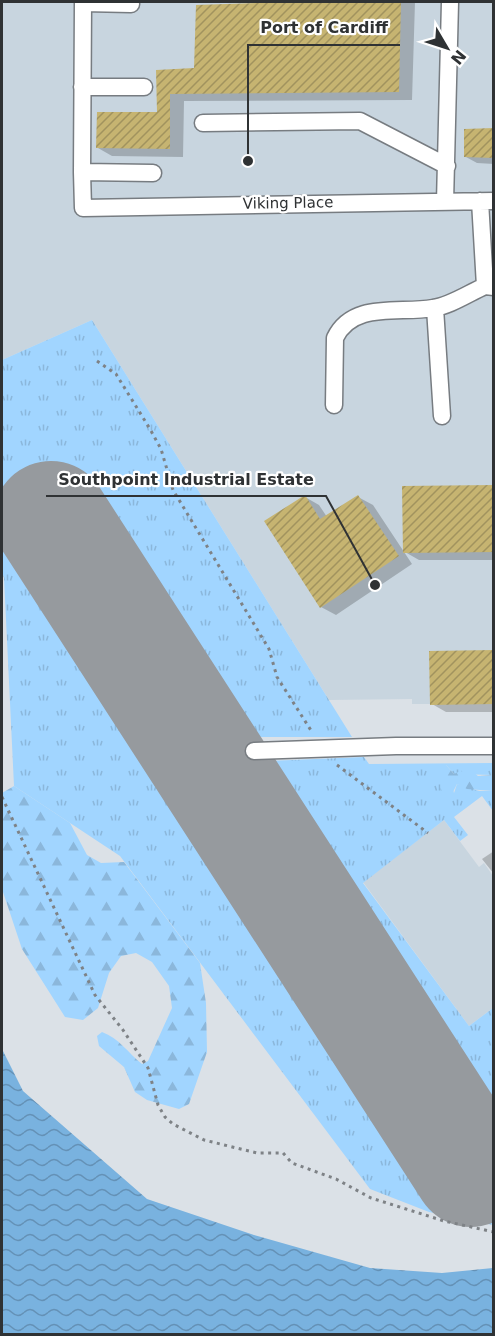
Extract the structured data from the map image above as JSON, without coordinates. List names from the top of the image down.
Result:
{
  "streets": {
    "street": ["Viking Place"]
  },
  "places": ["Port of Cardiff", "Southpoint Industrial Estate"],
  "north": "bottom right"
}
